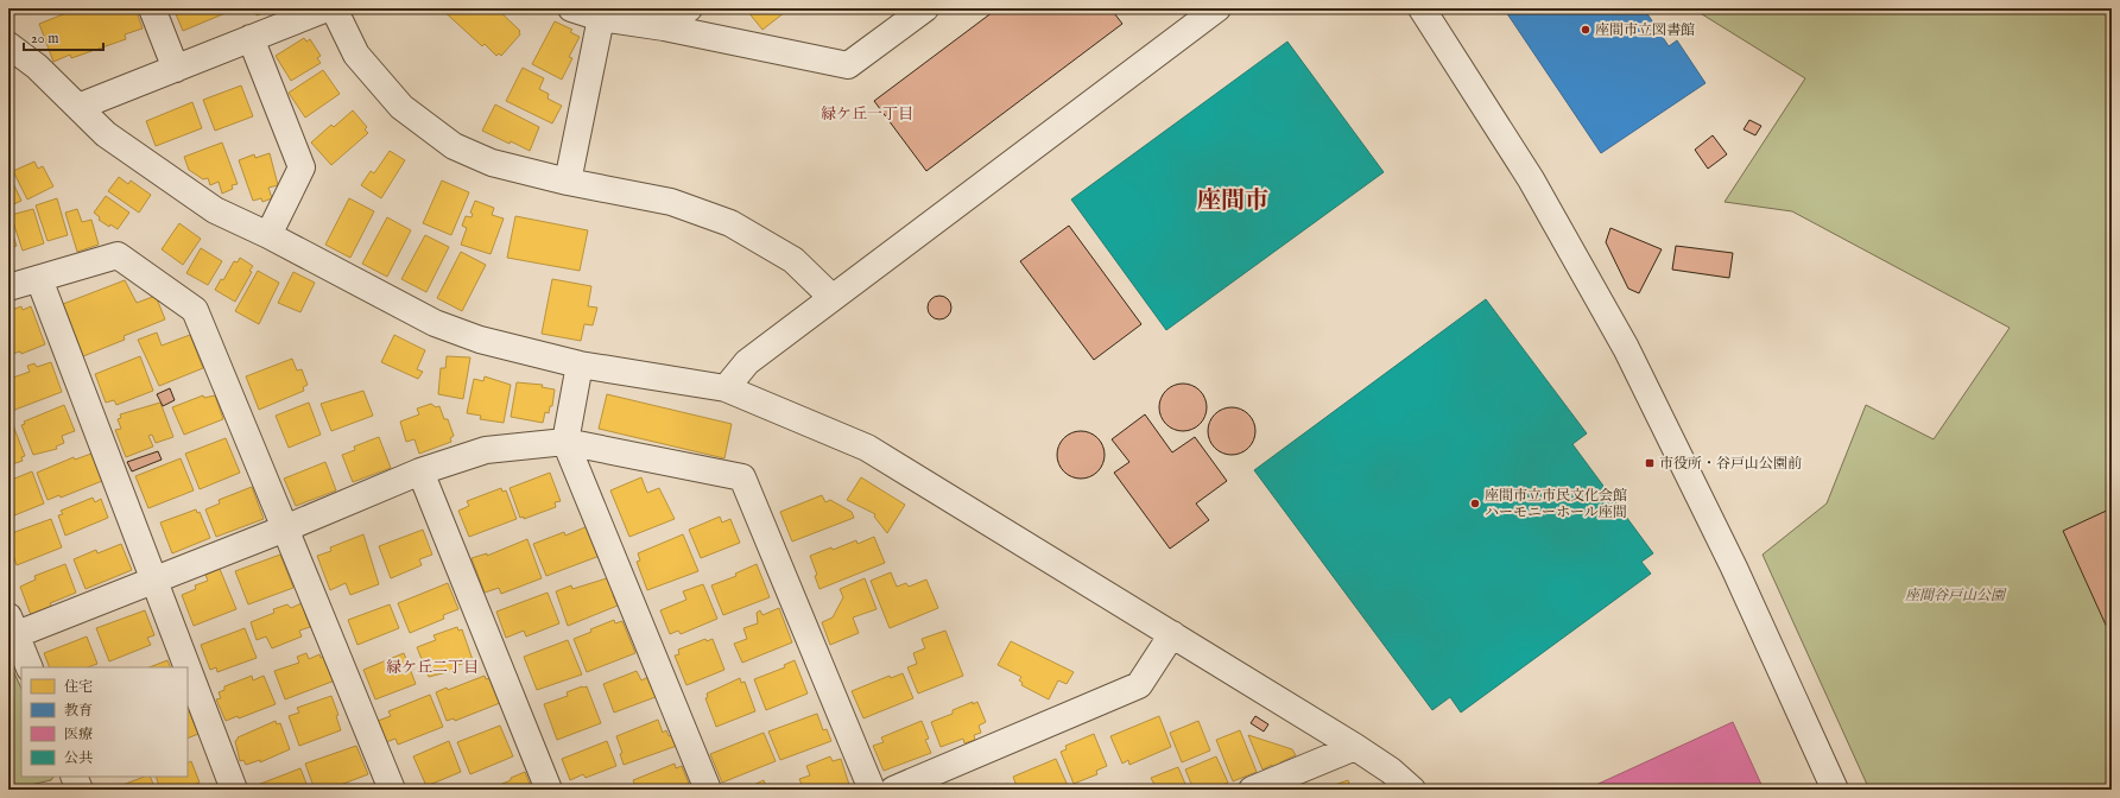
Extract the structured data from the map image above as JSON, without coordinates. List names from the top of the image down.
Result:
{
  "districts": ["緑ケ丘一丁目", "座間市", "緑ケ丘二丁目"],
  "parks": ["座間谷戸山公園"],
  "places": {
    "other": ["座間市立図書館", "座間市立市民文化会館 ハーモニーホール座間"],
    "transit": ["市役所・谷戸山公園前"]
  },
  "legend": [
    "住宅",
    "教育",
    "医療",
    "公共"
  ],
  "scale_bar": "20 m"
}
